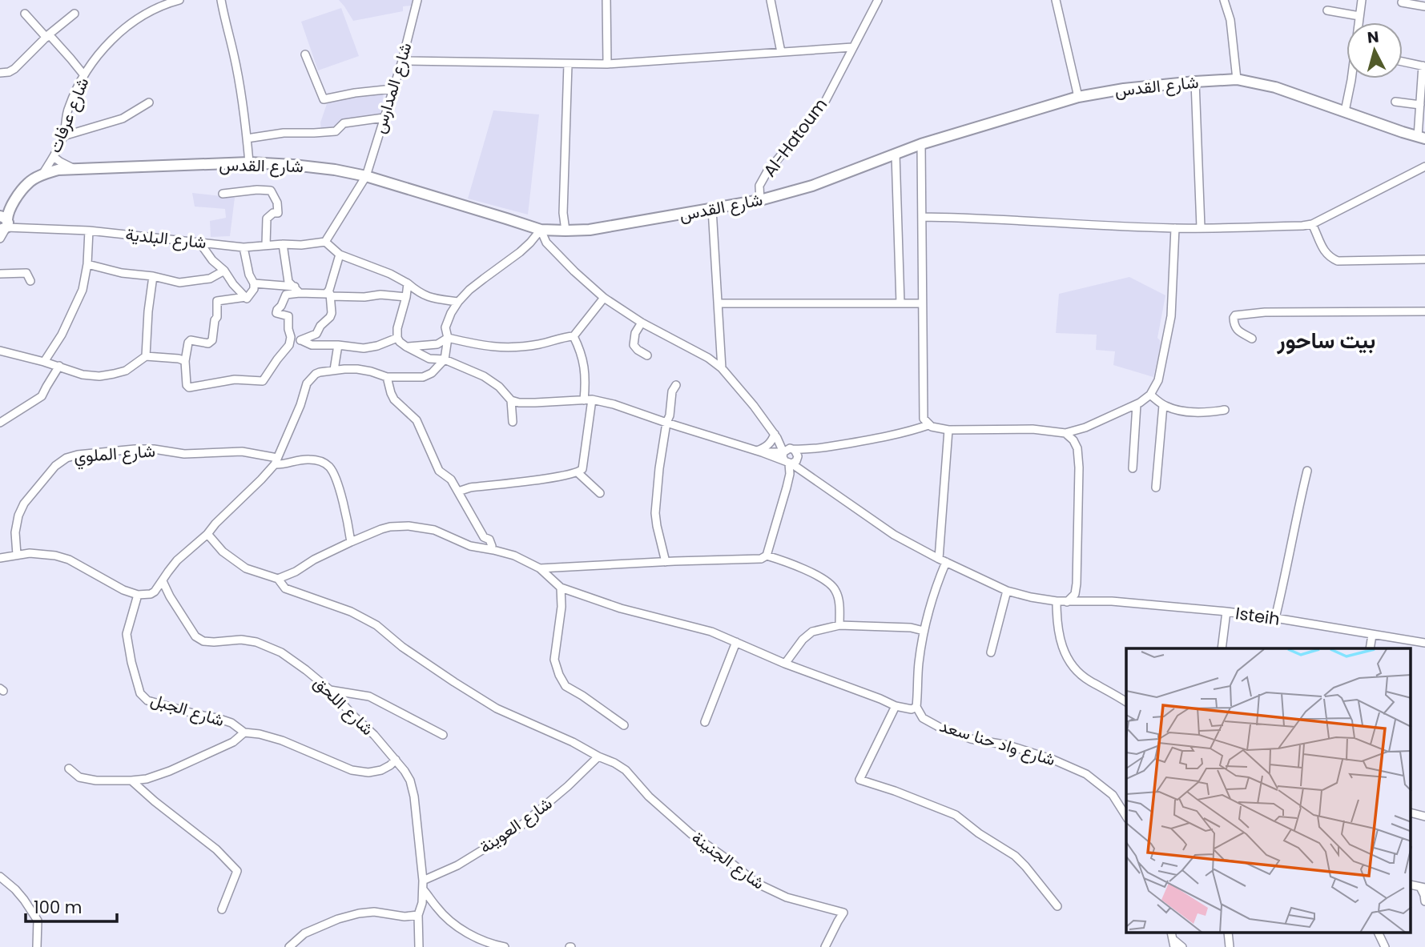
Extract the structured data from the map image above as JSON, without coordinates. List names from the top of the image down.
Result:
{
  "streets": {
    "main road": ["شارع القدس"],
    "street": [
      "شارع المدارس",
      "شارع عرفات",
      "Al-Hatoum",
      "شارع البلدية",
      "شارع الملوي",
      "Isteih",
      "شارع اللحق",
      "شارع الجبل",
      "شارع واد حنا سعد",
      "شارع العوينة",
      "شارع الجنينة"
    ]
  },
  "crossings": [
    ["شارع القدس", "شارع المدارس"],
    ["شارع القدس", "شارع عرفات"],
    ["شارع القدس", "Al-Hatoum"],
    ["شارع القدس", "شارع البلدية"],
    ["شارع المدارس", "شارع البلدية"],
    ["شارع اللحق", "شارع العوينة"],
    ["شارع العوينة", "شارع الجنينة"]
  ],
  "districts": ["بيت ساحور"],
  "scale_bar": "100 m",
  "north": "top"
}
